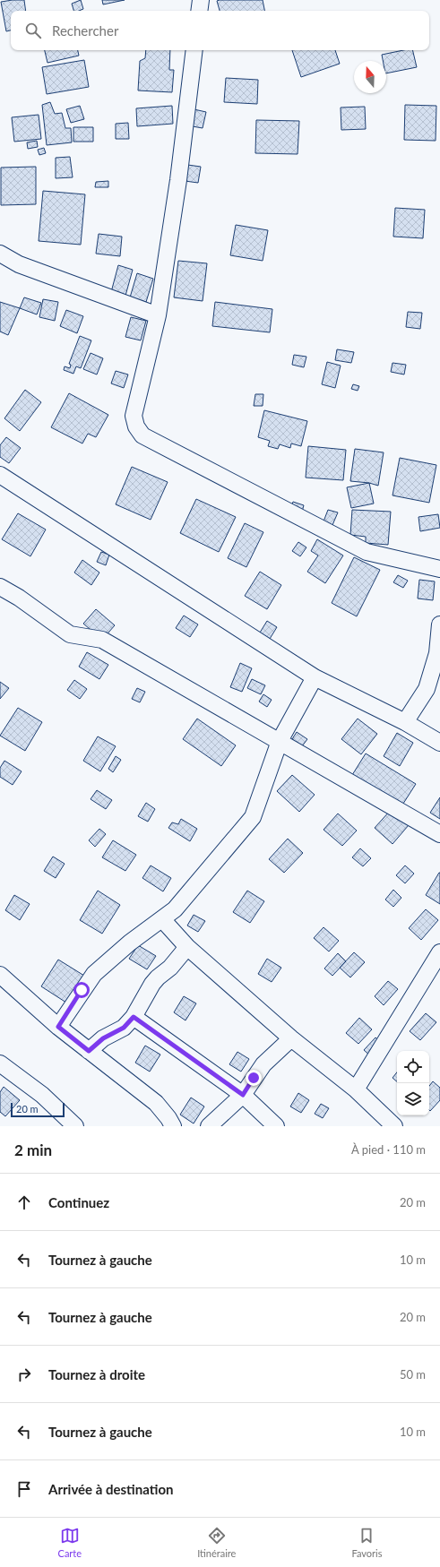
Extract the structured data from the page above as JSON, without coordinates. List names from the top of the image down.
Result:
{
  "scale_bar": "20 m",
  "north": "top",
  "page": {
    "search": "Rechercher",
    "scale": "20 m",
    "heading": ["2 min", "À pied · 110 m"],
    "list": [
      ["Continuez", "20 m"],
      ["Tournez à gauche", "10 m"],
      ["Tournez à gauche", "20 m"],
      ["Tournez à droite", "50 m"],
      ["Tournez à gauche", "10 m"],
      "Arrivée à destination"
    ],
    "nav": ["Carte", "Itinéraire", "Favoris"]
  }
}
